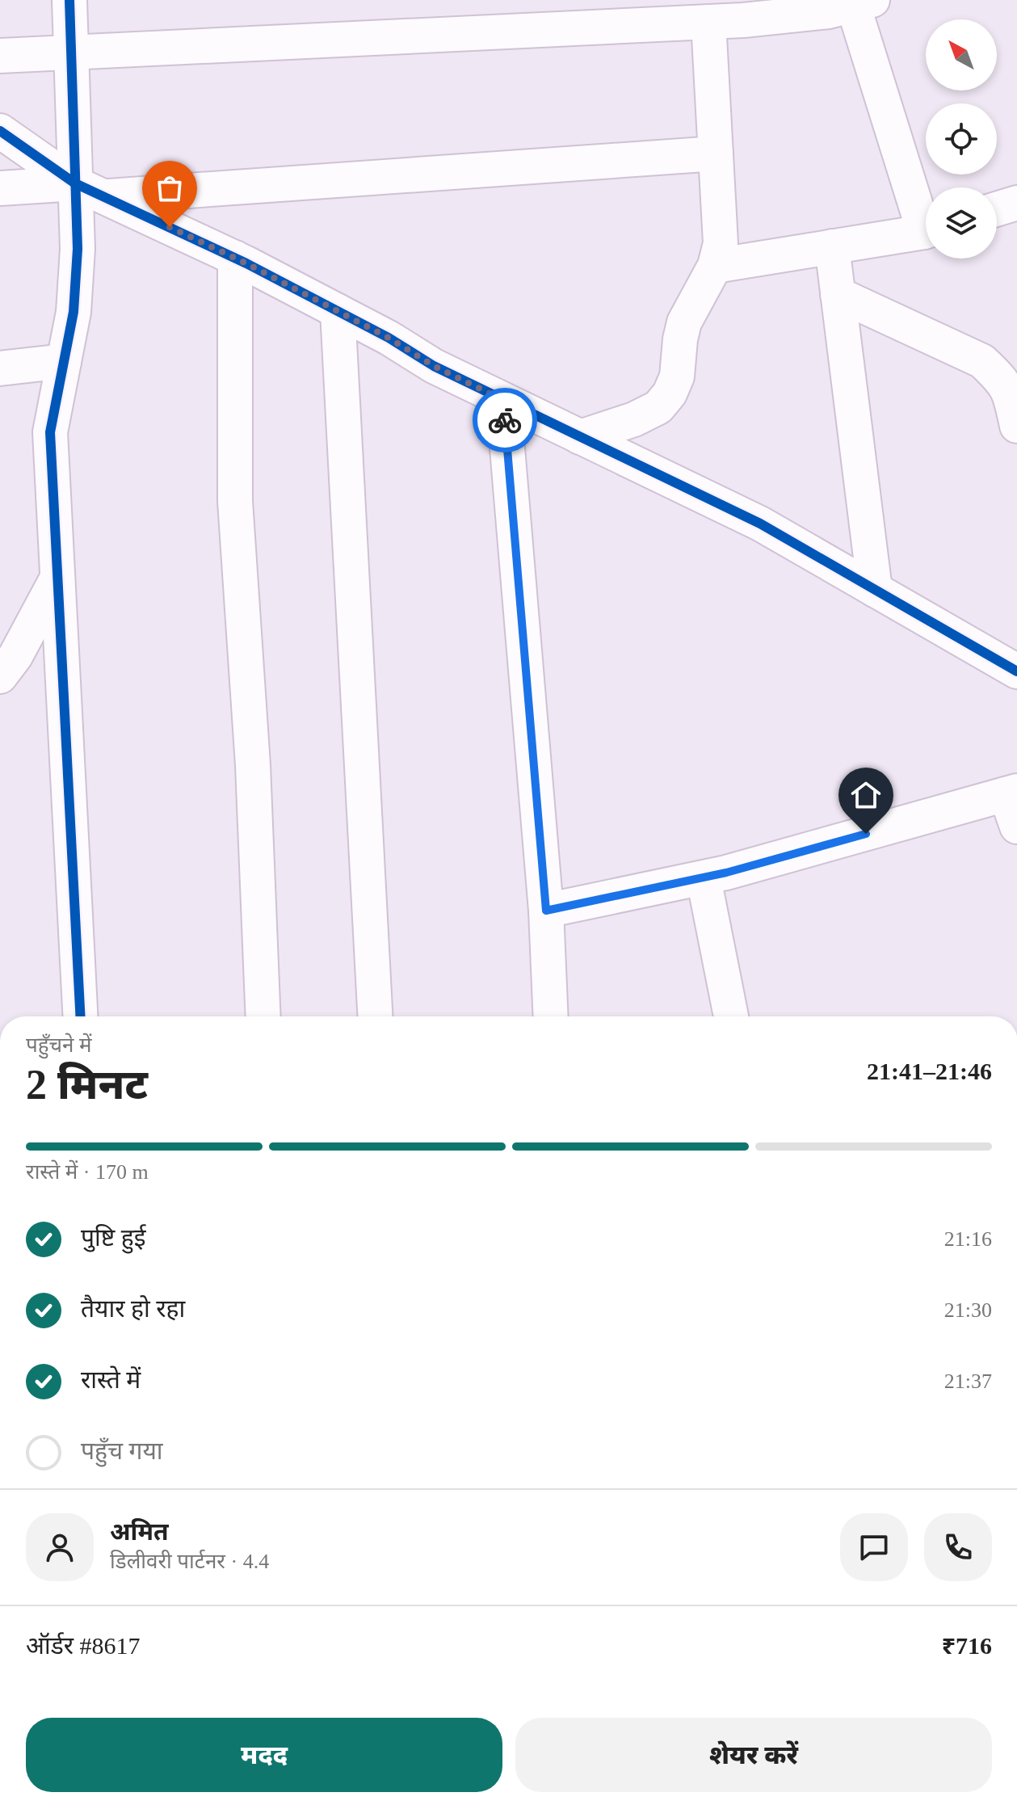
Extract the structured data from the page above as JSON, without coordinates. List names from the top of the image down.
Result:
{
  "north": "top left",
  "page": {
    "heading": ["2 मिनट", "पहुँचने में", "21:41–21:46"],
    "panel": [
      "अमित",
      "डिलीवरी पार्टनर · 4.4",
      "ऑर्डर #8617",
      "₹716"
    ],
    "bar": "रास्ते में · 170 m",
    "list": [
      ["पुष्टि हुई", "21:16"],
      ["तैयार हो रहा", "21:30"],
      ["रास्ते में", "21:37"],
      "पहुँच गया"
    ],
    "buttons": ["मदद", "शेयर करें"]
  }
}
